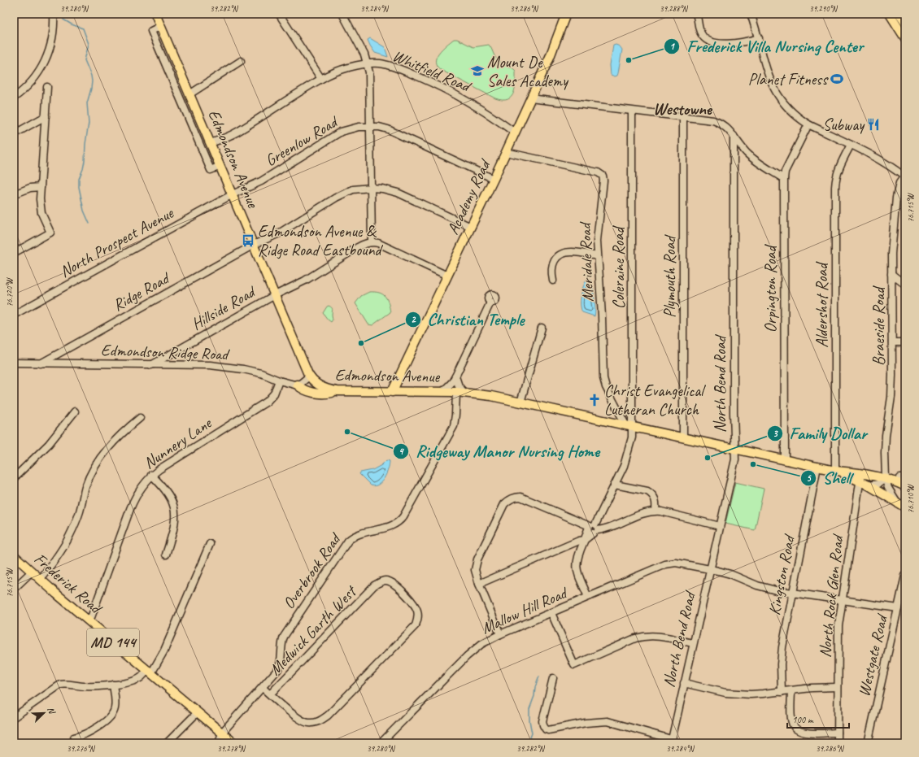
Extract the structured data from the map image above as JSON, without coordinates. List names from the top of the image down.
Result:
{
  "streets": {
    "main road": [
      "Edmondson Avenue",
      "Academy Road",
      "Frederick Road",
      "MD 144"
    ],
    "street": [
      "Whitfield Road",
      "Greenlow Road",
      "North Prospect Avenue",
      "Meridale Road",
      "Coleraine Road",
      "Plymouth Road",
      "Orpington Road",
      "Ridge Road",
      "Aldershot Road",
      "Hillside Road",
      "Braeside Road",
      "Edmondson Ridge Road",
      "North Bend Road",
      "Nunnery Lane",
      "Overbrook Road",
      "Kingston Road",
      "North Rock Glen Road",
      "Mallow Hill Road",
      "Medwick Garth West",
      "Westgate Road"
    ]
  },
  "crossings": [
    ["Whitfield Road", "Edmondson Avenue"],
    ["Whitfield Road", "Academy Road"],
    ["Greenlow Road", "Edmondson Avenue"],
    ["Greenlow Road", "Academy Road"],
    ["Greenlow Road", "North Prospect Avenue"],
    ["Edmondson Avenue", "Academy Road"],
    ["Edmondson Avenue", "North Prospect Avenue"],
    ["Edmondson Avenue", "Meridale Road"],
    ["Edmondson Avenue", "Coleraine Road"],
    ["Edmondson Avenue", "Plymouth Road"],
    ["Edmondson Avenue", "Orpington Road"],
    ["Edmondson Avenue", "Ridge Road"],
    ["Edmondson Avenue", "Aldershot Road"],
    ["Edmondson Avenue", "Hillside Road"],
    ["Edmondson Avenue", "Braeside Road"],
    ["Edmondson Avenue", "North Bend Road"],
    ["Edmondson Avenue", "Overbrook Road"],
    ["Edmondson Avenue", "Kingston Road"],
    ["Edmondson Avenue", "North Rock Glen Road"],
    ["Academy Road", "Meridale Road"],
    ["Academy Road", "Ridge Road"],
    ["Meridale Road", "Coleraine Road"],
    ["Ridge Road", "Edmondson Ridge Road"],
    ["Hillside Road", "Edmondson Ridge Road"],
    ["Edmondson Ridge Road", "Nunnery Lane"],
    ["North Bend Road", "Mallow Hill Road"],
    ["Nunnery Lane", "Frederick Road"],
    ["Overbrook Road", "Frederick Road"],
    ["Overbrook Road", "MD 144"],
    ["Kingston Road", "Mallow Hill Road"],
    ["Frederick Road", "MD 144"],
    ["North Rock Glen Road", "Mallow Hill Road"],
    ["Mallow Hill Road", "Westgate Road"]
  ],
  "districts": ["Westowne"],
  "places": {
    "other": [
      "Frederick Villa Nursing Center",
      "Christian Temple",
      "Ridgeway Manor Nursing Home",
      "Family Dollar",
      "Shell"
    ],
    "school or university": ["Mount De Sales Academy"],
    "sports": ["Planet Fitness"],
    "restaurant": ["Subway"],
    "bus stop": ["Edmondson Avenue & Ridge Road Eastbound"],
    "church": ["Christ Evangelical Lutheran Church"]
  },
  "scale_bar": "100 m",
  "north": "top right",
  "coordinates": [
    "39.280°N",
    "39.282°N",
    "39.284°N",
    "39.286°N",
    "39.288°N",
    "39.290°N",
    "76.715°W",
    "76.720°W",
    "76.710°W",
    "39.276°N",
    "39.278°N"
  ]
}
